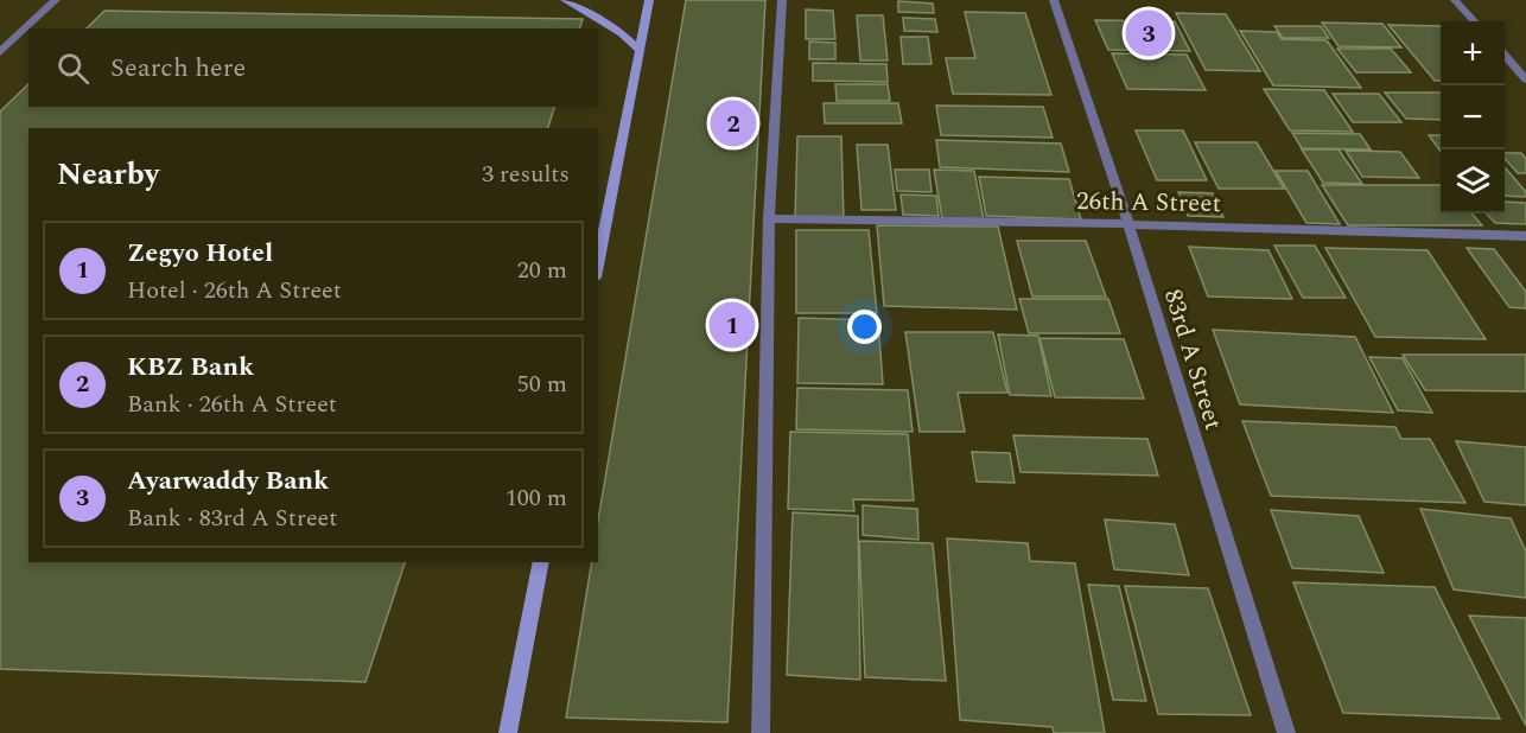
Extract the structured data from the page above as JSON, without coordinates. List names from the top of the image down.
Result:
{
  "streets": {
    "street": ["26th A Street", "83rd A Street"]
  },
  "crossings": [
    ["26th A Street", "83rd A Street"]
  ],
  "page": {
    "pins": ["3", "2", "1"],
    "map_buttons": ["+", "−"],
    "search": "Search here",
    "heading": ["Nearby", "3 results"],
    "list": [
      {
        "mark": "1",
        "name": "Zegyo Hotel",
        "note": "Hotel · 26th A Street",
        "value": "20 m"
      },
      {
        "mark": "2",
        "name": "KBZ Bank",
        "note": "Bank · 26th A Street",
        "value": "50 m"
      },
      {
        "mark": "3",
        "name": "Ayarwaddy Bank",
        "note": "Bank · 83rd A Street",
        "value": "100 m"
      }
    ]
  }
}
